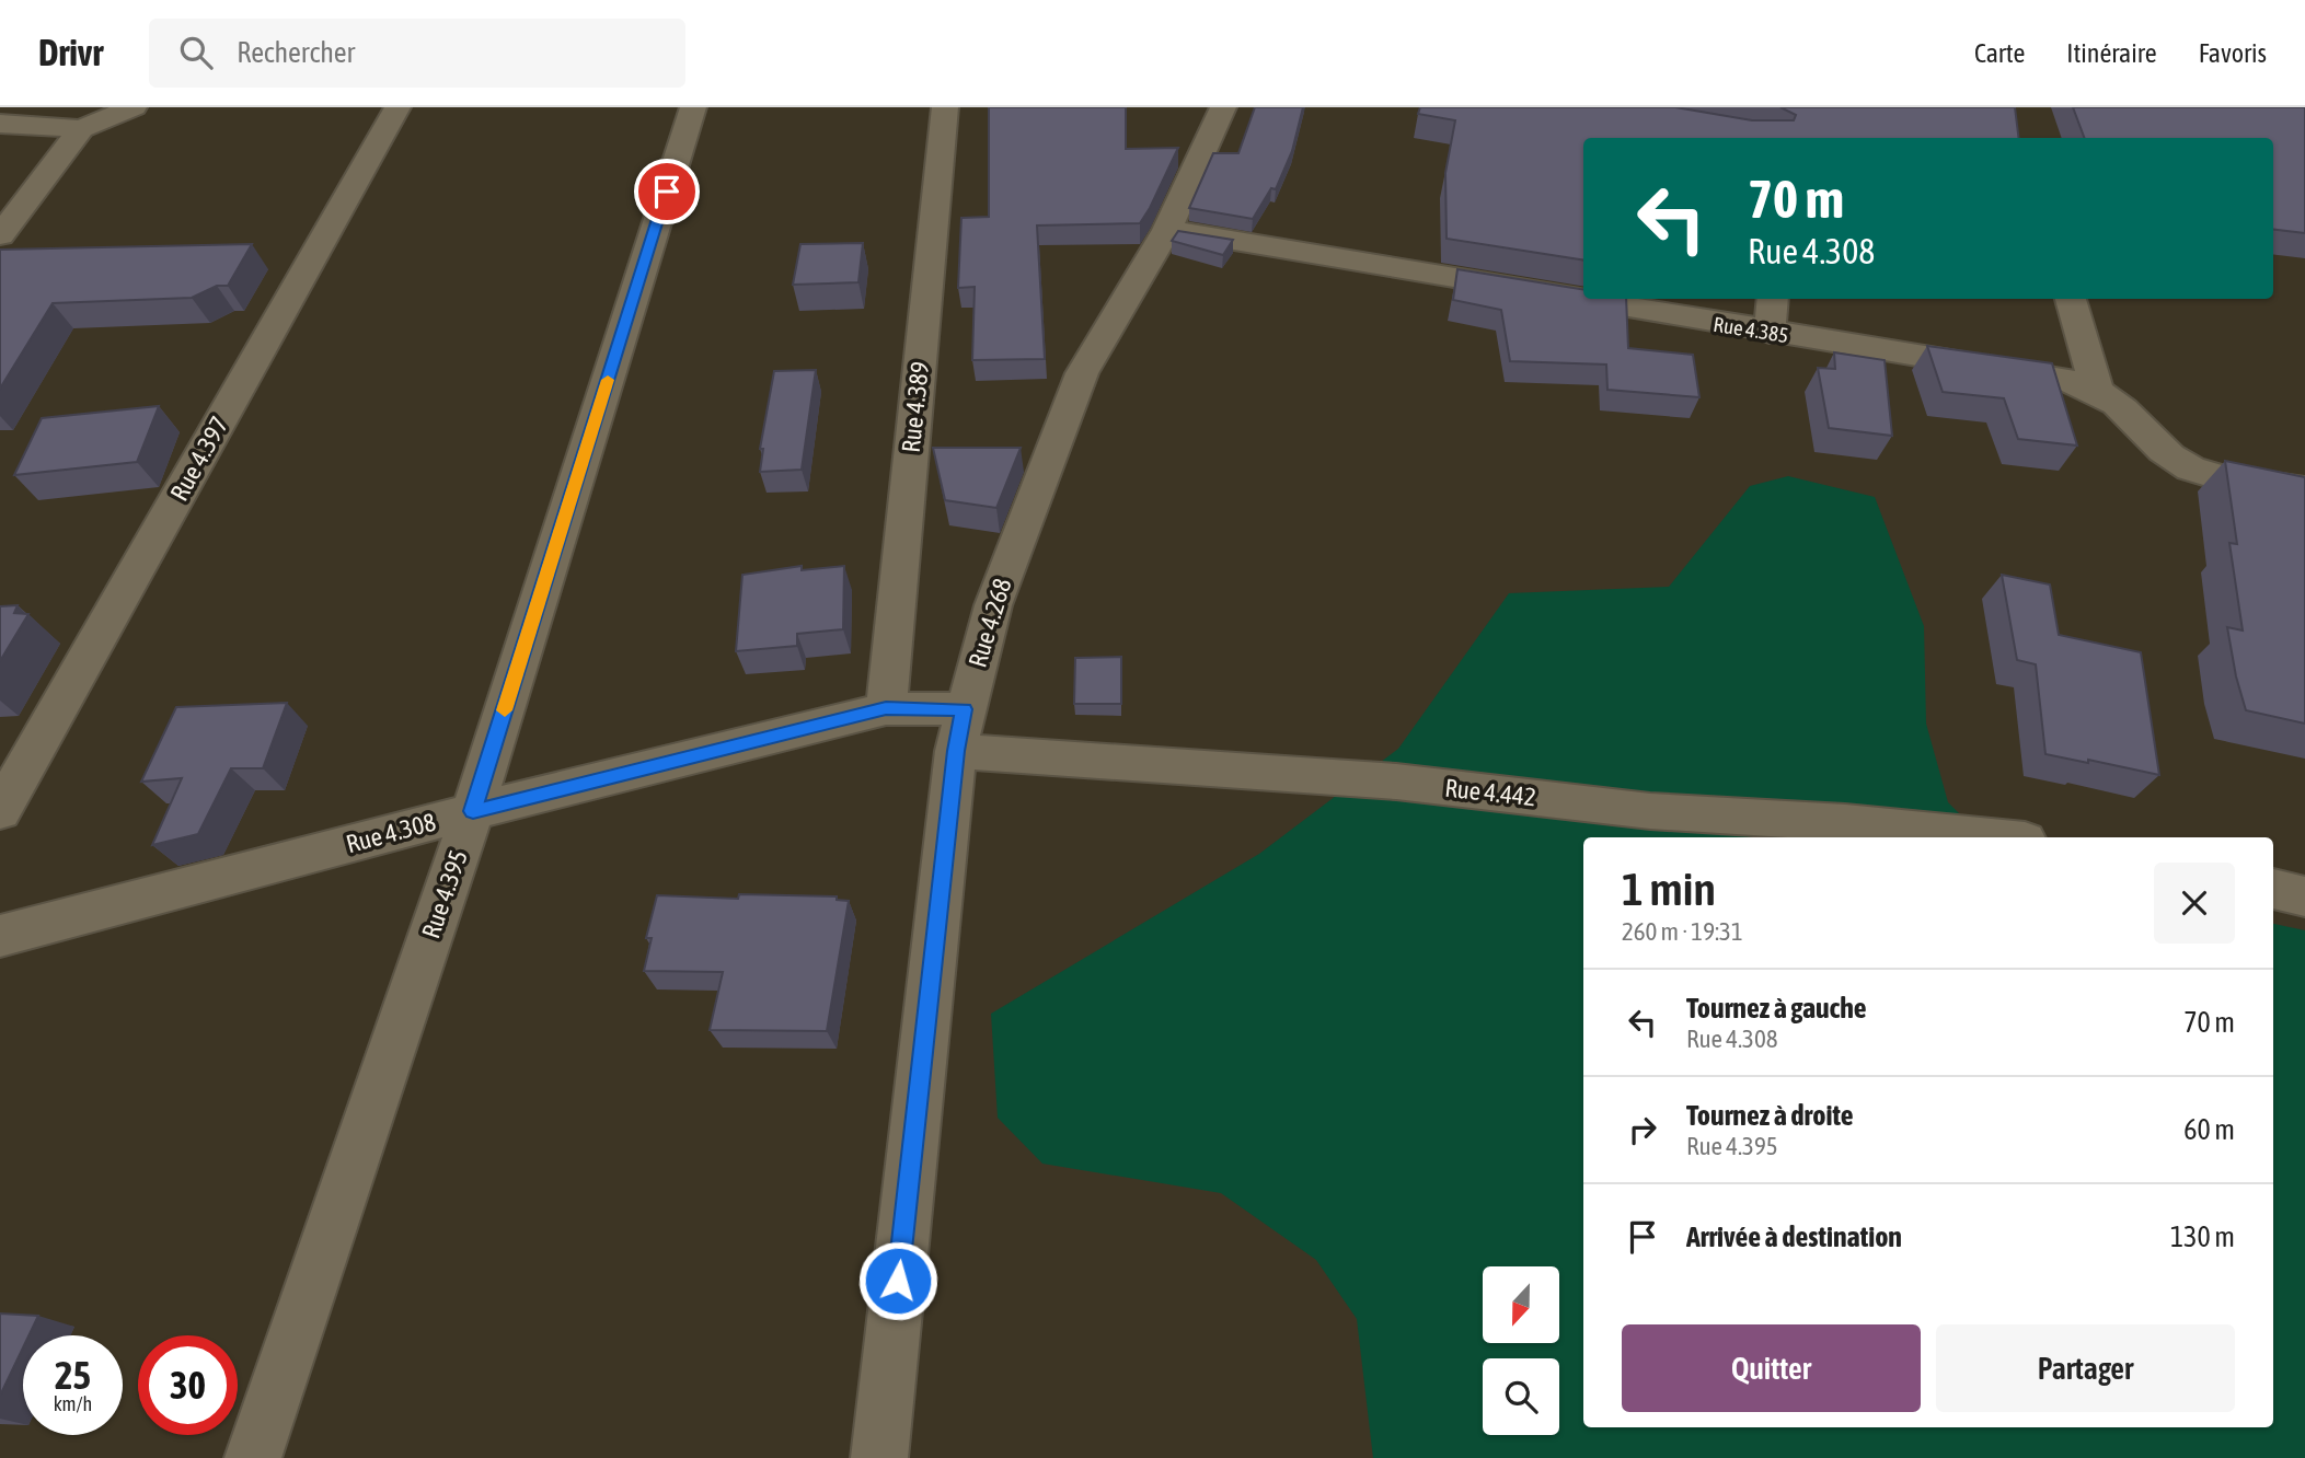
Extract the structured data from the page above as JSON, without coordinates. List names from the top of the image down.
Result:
{
  "streets": {
    "street": [
      "Rue 4.385",
      "Rue 4.389",
      "Rue 4.397",
      "Rue 4.268",
      "Rue 4.442",
      "Rue 4.308",
      "Rue 4.395"
    ]
  },
  "crossings": [
    ["Rue 4.385", "Rue 4.268"],
    ["Rue 4.389", "Rue 4.308"],
    ["Rue 4.268", "Rue 4.442"],
    ["Rue 4.268", "Rue 4.308"],
    ["Rue 4.308", "Rue 4.395"]
  ],
  "north": "bottom",
  "page": {
    "header": "Drivr",
    "search": "Rechercher",
    "nav": ["Carte", "Itinéraire", "Favoris"],
    "turn": ["70 m", "Rue 4.308"],
    "heading": ["1 min", "260 m · 19:31"],
    "list": [
      {
        "name": "Tournez à gauche",
        "note": "Rue 4.308",
        "value": "70 m"
      },
      {
        "name": "Tournez à droite",
        "note": "Rue 4.395",
        "value": "60 m"
      },
      {
        "name": "Arrivée à destination",
        "value": "130 m"
      }
    ],
    "buttons": ["Quitter", "Partager"],
    "speed": "25 km/h",
    "limit": "30"
  }
}
